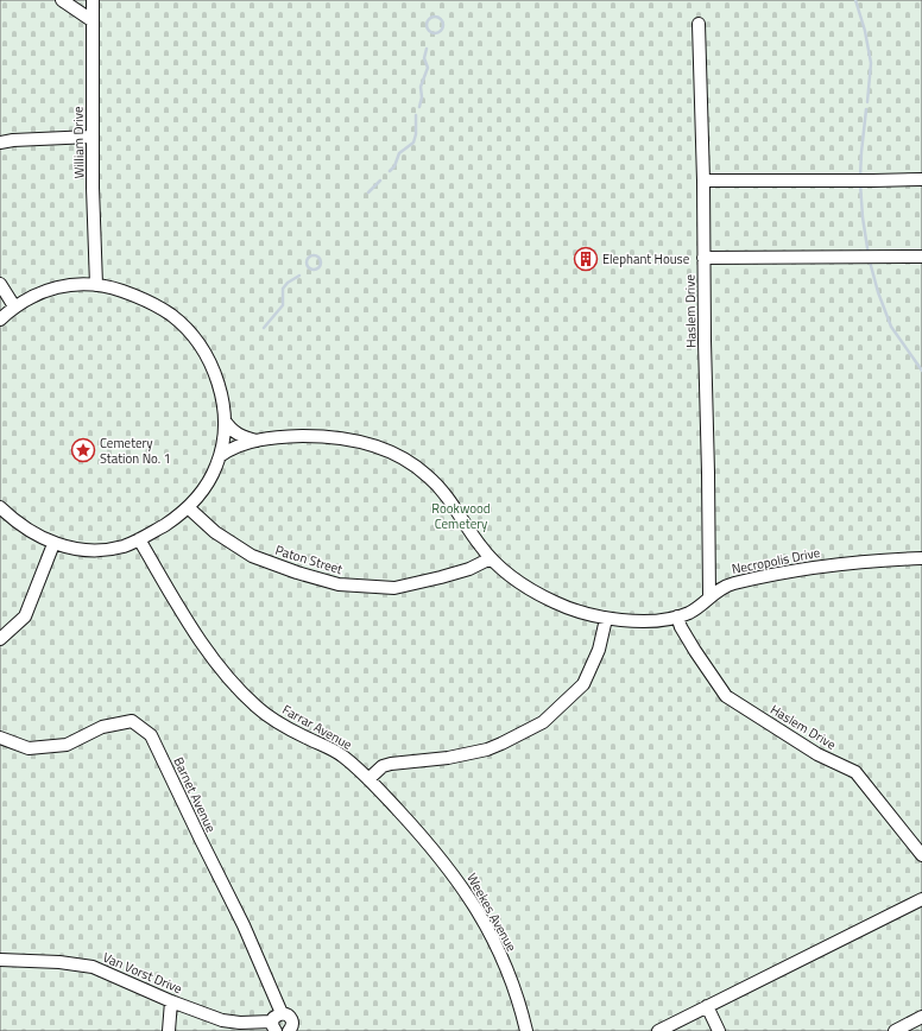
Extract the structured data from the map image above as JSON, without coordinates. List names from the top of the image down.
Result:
{
  "streets": {
    "street": [
      "William Drive",
      "Haslem Drive",
      "Paton Street",
      "Necropolis Drive",
      "Farrar Avenue",
      "Barnet Avenue",
      "Weekes Avenue",
      "Van Vorst Drive"
    ]
  },
  "crossings": [
    ["Haslem Drive", "Necropolis Drive"],
    ["Paton Street", "Necropolis Drive"],
    ["Farrar Avenue", "Weekes Avenue"]
  ],
  "parks": ["Rookwood Cemetery"],
  "places": {
    "building": ["Elephant House"],
    "place": ["Cemetery Station No. 1"]
  }
}
